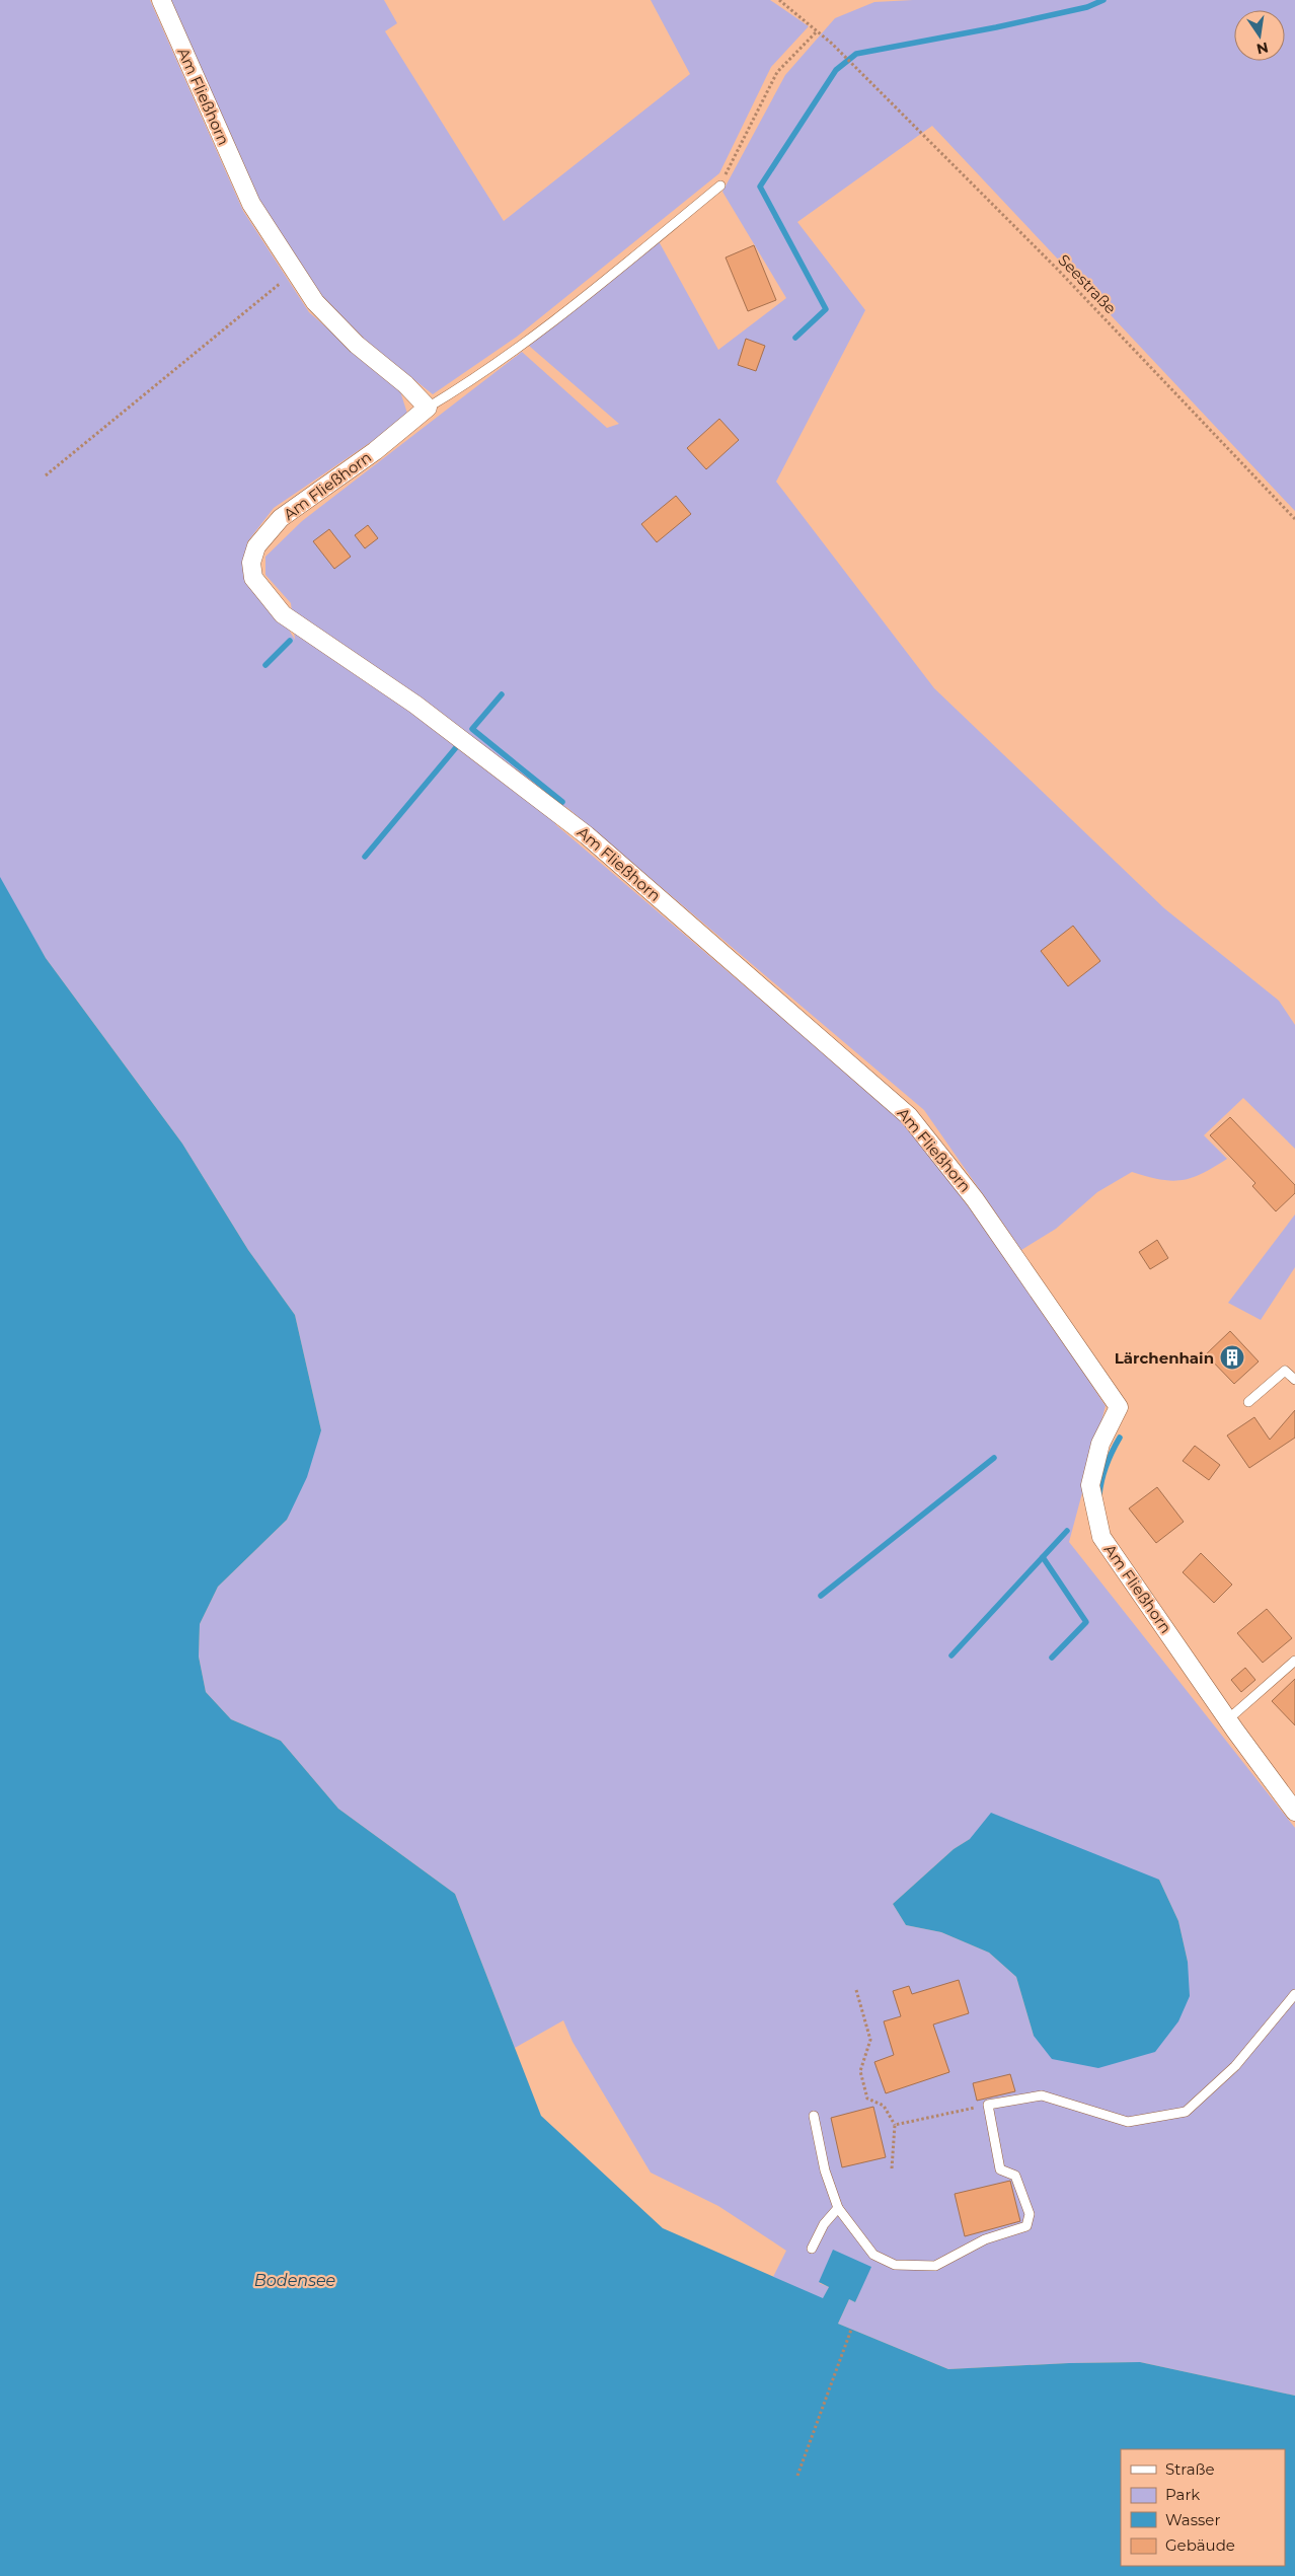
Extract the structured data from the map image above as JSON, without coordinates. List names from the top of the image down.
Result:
{
  "streets": {
    "street": ["Am Fließhorn"],
    "path": ["Seestraße"]
  },
  "water": ["Bodensee"],
  "places": {
    "building": ["Lärchenhain"]
  },
  "legend": [
    "Straße",
    "Park",
    "Wasser",
    "Gebäude"
  ],
  "north": "bottom"
}
